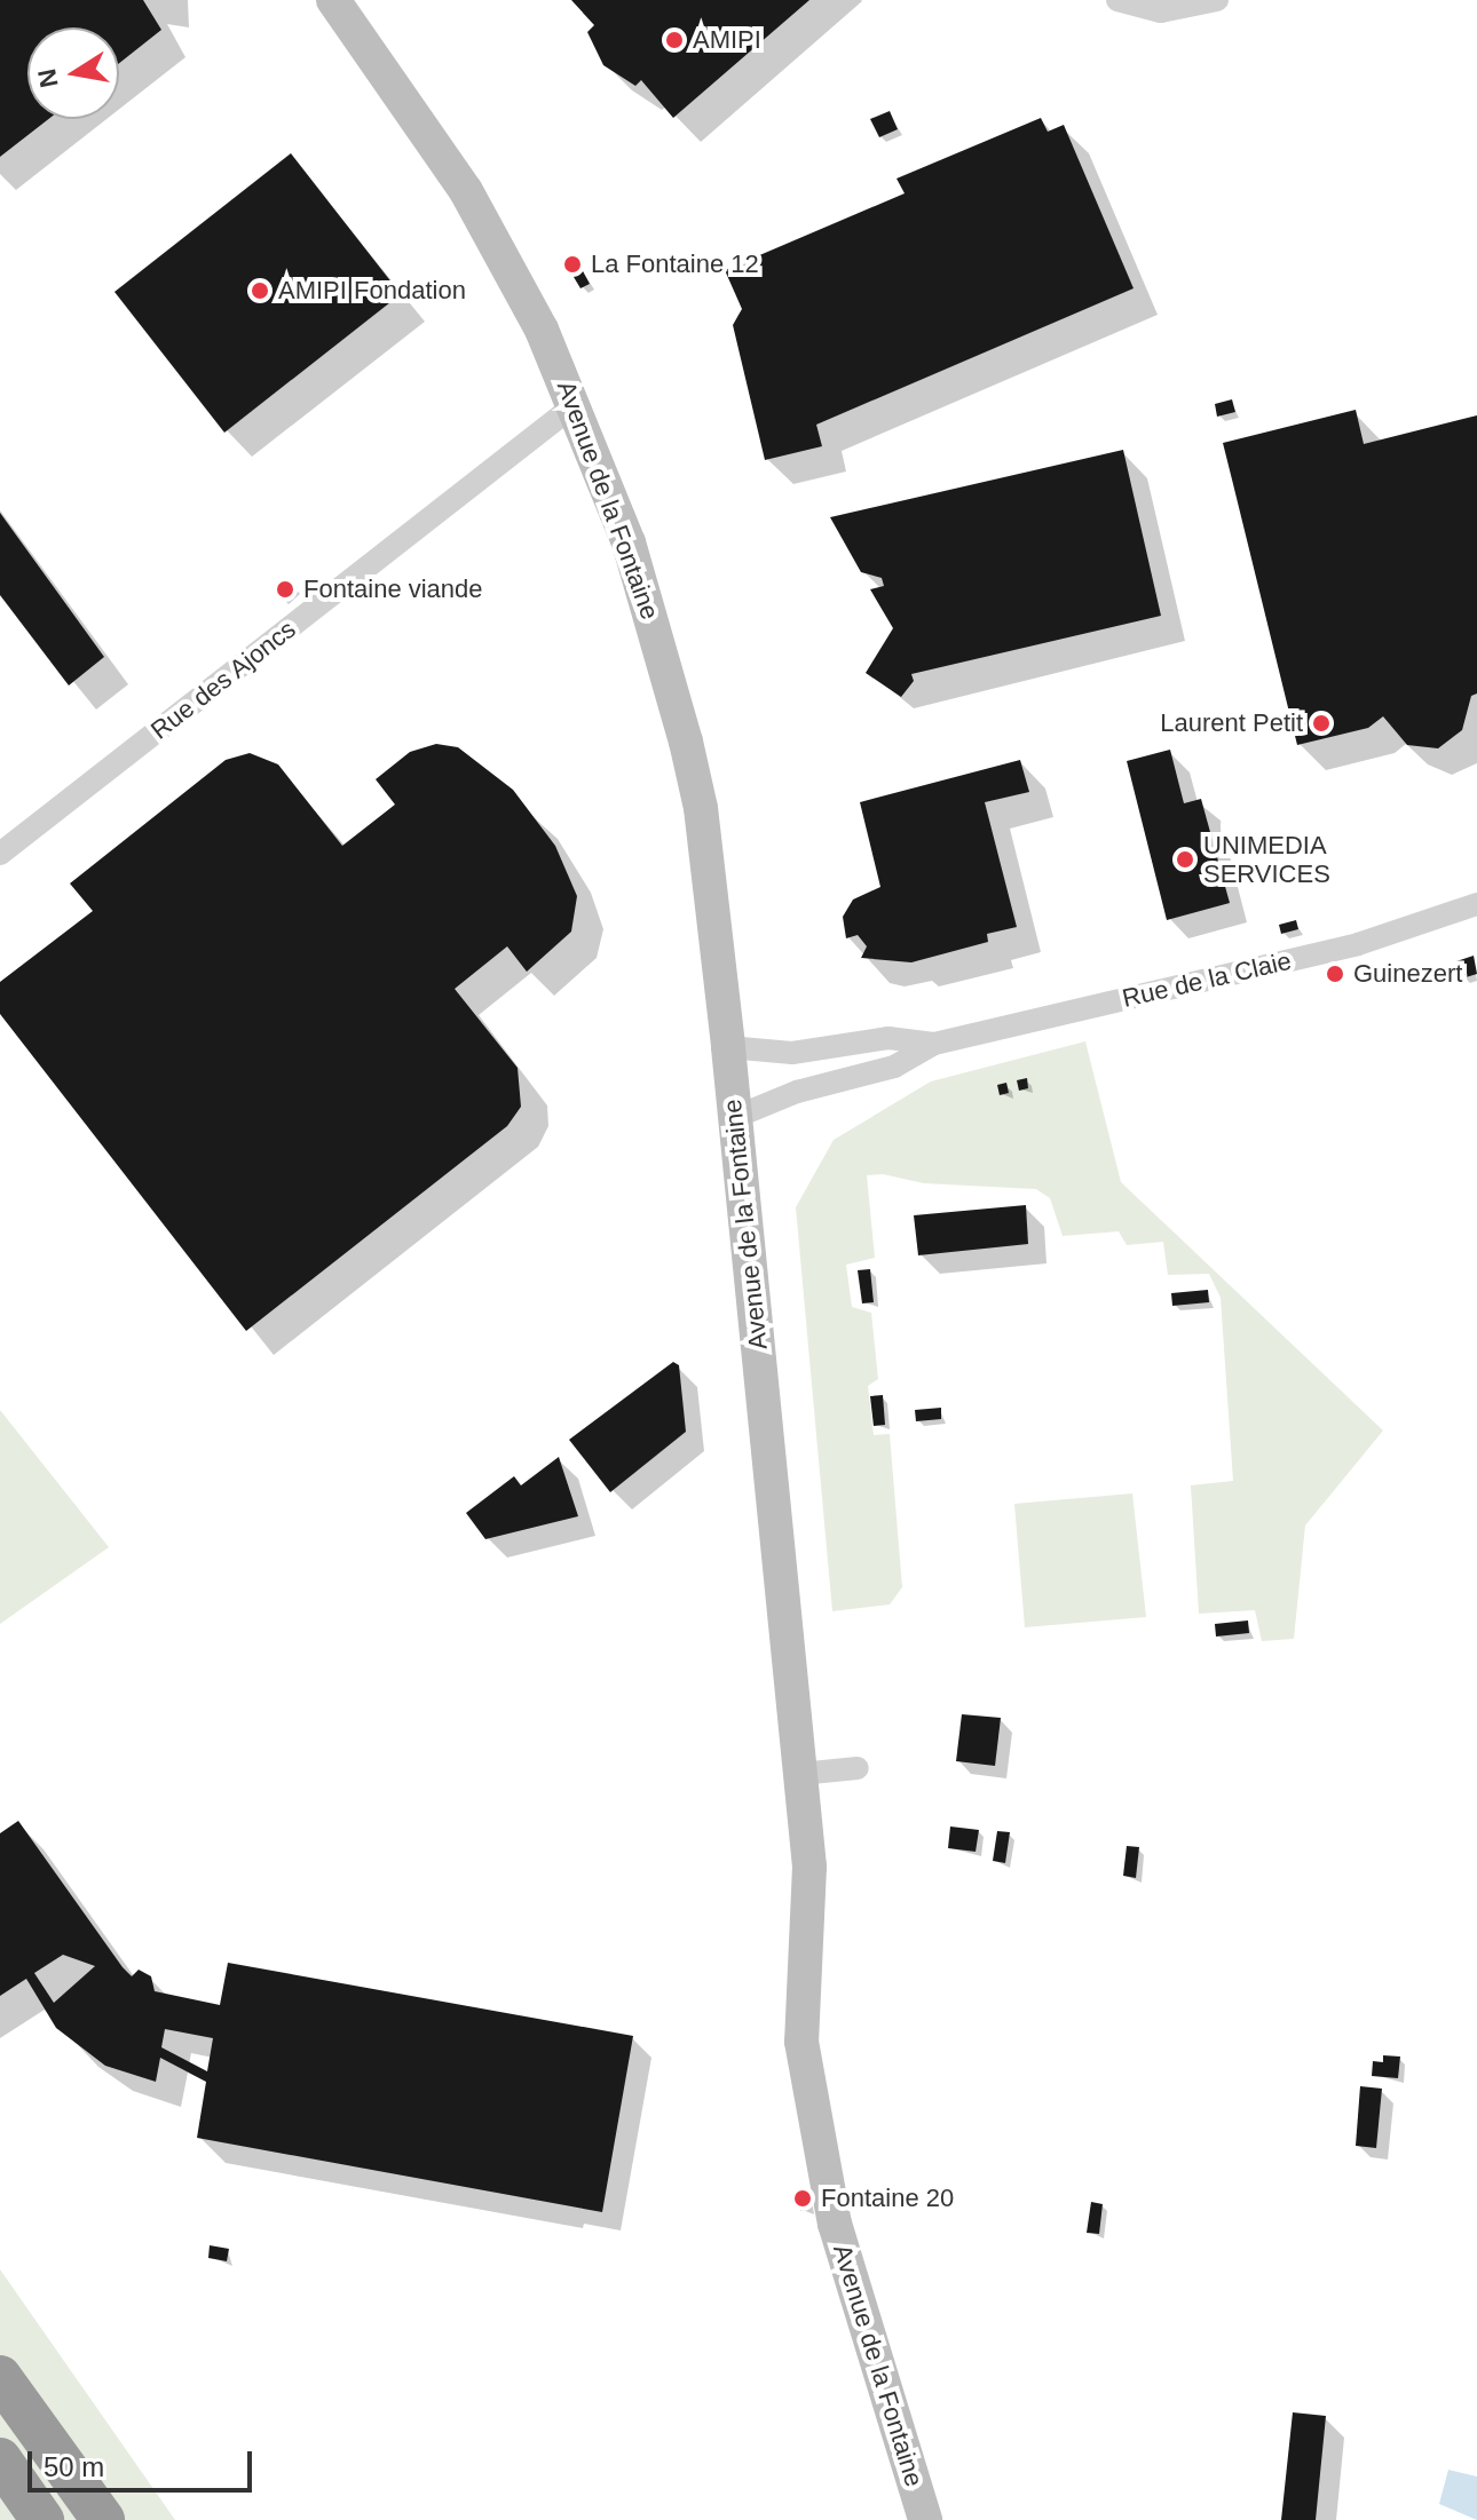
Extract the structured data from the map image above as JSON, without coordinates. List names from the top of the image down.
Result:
{
  "streets": {
    "street": ["Avenue de la Fontaine", "Rue des Ajoncs", "Rue de la Claie"]
  },
  "crossings": [
    ["Avenue de la Fontaine", "Rue des Ajoncs"],
    ["Avenue de la Fontaine", "Rue de la Claie"]
  ],
  "places": [
    "AMIPI",
    "La Fontaine 12",
    "AMIPI Fondation",
    "Fontaine viande",
    "Laurent Petit",
    "UNIMEDIA SERVICES",
    "Guinezert",
    "Fontaine 20"
  ],
  "scale_bar": "50 m",
  "north": "left"
}
